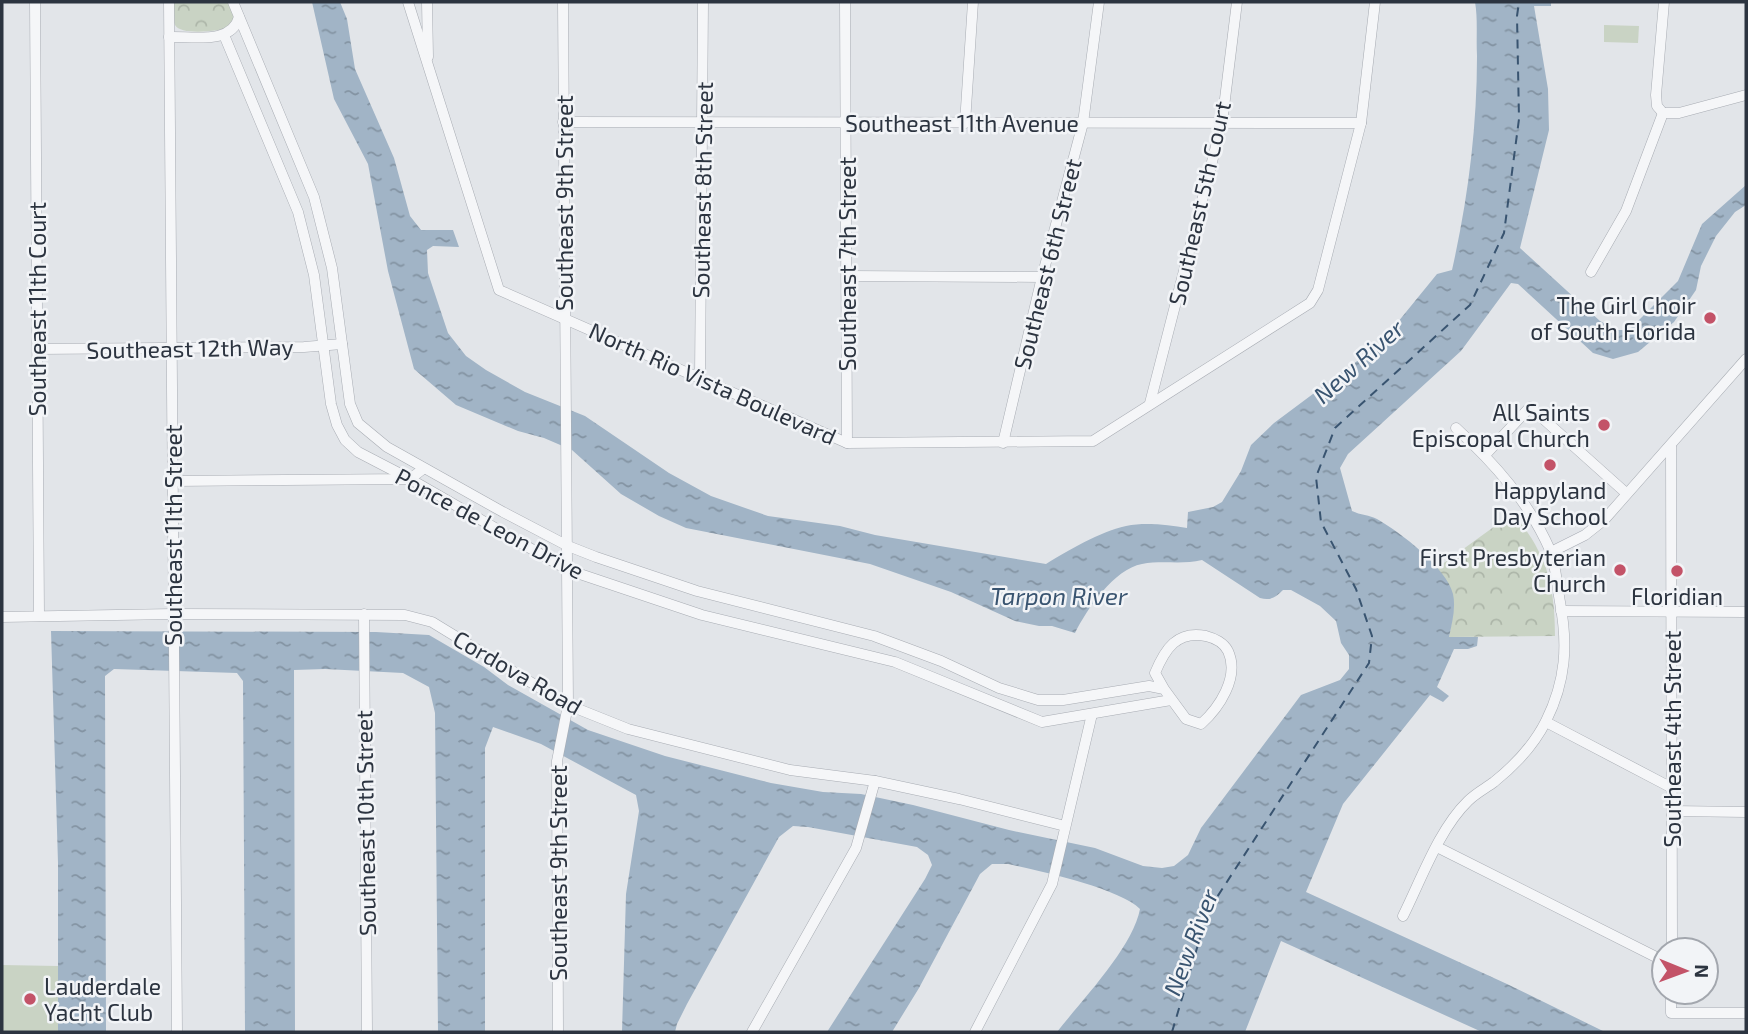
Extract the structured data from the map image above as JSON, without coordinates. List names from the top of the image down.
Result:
{
  "streets": {
    "street": [
      "Southeast 11th Avenue",
      "Southeast 8th Street",
      "Southeast 9th Street",
      "Southeast 5th Court",
      "Southeast 7th Street",
      "Southeast 6th Street",
      "Southeast 11th Court",
      "Southeast 12th Way",
      "North Rio Vista Boulevard",
      "Ponce de Leon Drive",
      "Southeast 11th Street",
      "Cordova Road",
      "Southeast 4th Street",
      "Southeast 10th Street"
    ]
  },
  "crossings": [
    ["Southeast 11th Avenue", "Southeast 8th Street"],
    ["Southeast 11th Avenue", "Southeast 9th Street"],
    ["Southeast 11th Avenue", "Southeast 5th Court"],
    ["Southeast 11th Avenue", "Southeast 7th Street"],
    ["Southeast 11th Avenue", "Southeast 6th Street"],
    ["Southeast 11th Avenue", "North Rio Vista Boulevard"],
    ["Southeast 8th Street", "North Rio Vista Boulevard"],
    ["Southeast 9th Street", "North Rio Vista Boulevard"],
    ["Southeast 9th Street", "Ponce de Leon Drive"],
    ["Southeast 9th Street", "Cordova Road"],
    ["Southeast 5th Court", "North Rio Vista Boulevard"],
    ["Southeast 7th Street", "North Rio Vista Boulevard"],
    ["Southeast 6th Street", "North Rio Vista Boulevard"],
    ["Southeast 11th Court", "Southeast 12th Way"],
    ["Southeast 11th Court", "Cordova Road"],
    ["Southeast 12th Way", "Ponce de Leon Drive"],
    ["Southeast 12th Way", "Southeast 11th Street"],
    ["Southeast 11th Street", "Cordova Road"],
    ["Cordova Road", "Southeast 10th Street"]
  ],
  "water": ["New River", "Tarpon River"],
  "places": [
    "The Girl Choir of South Florida",
    "All Saints Episcopal Church",
    "Happyland Day School",
    "First Presbyterian Church",
    "Floridian",
    "Lauderdale Yacht Club"
  ],
  "north": "right"
}
